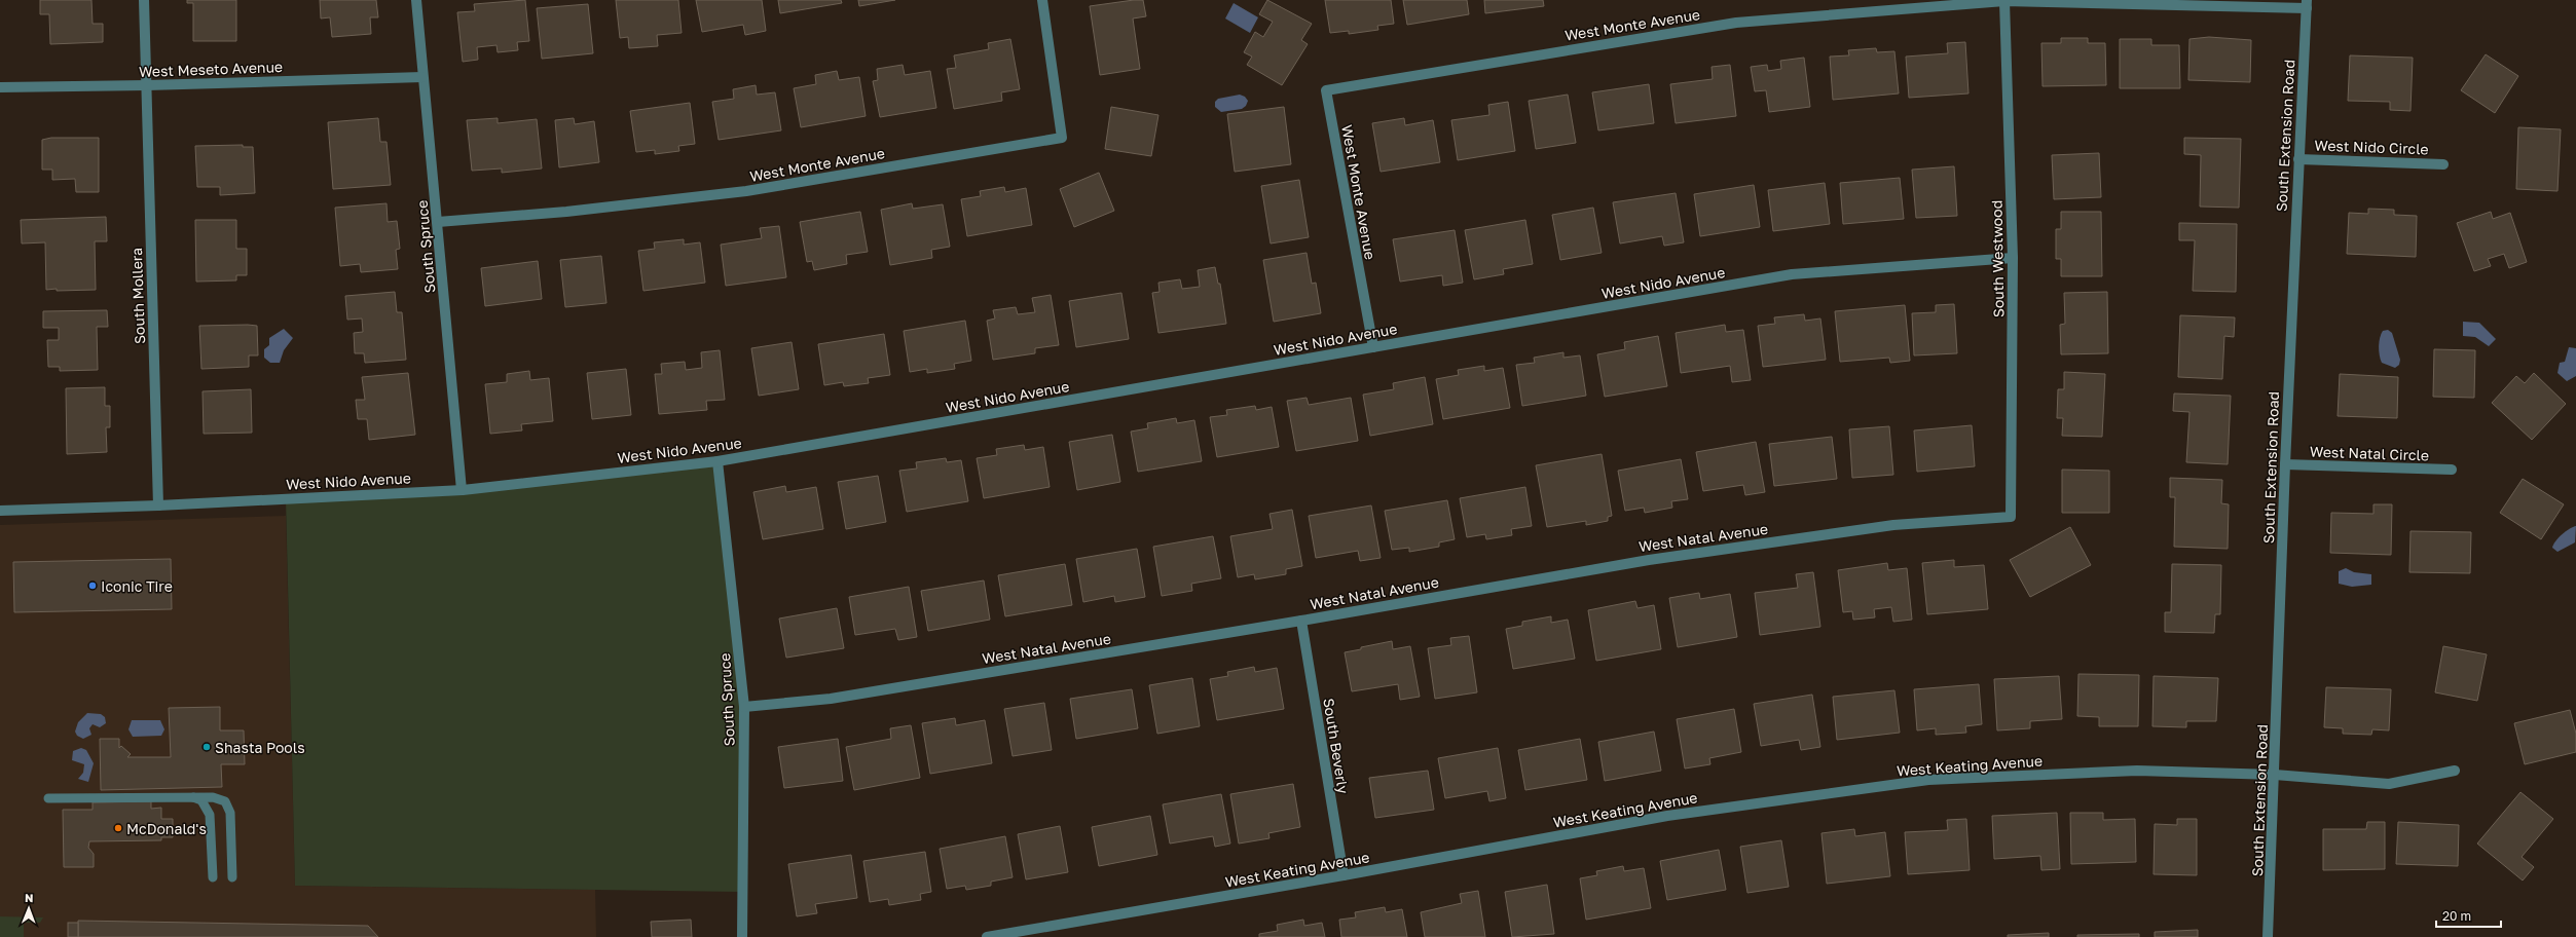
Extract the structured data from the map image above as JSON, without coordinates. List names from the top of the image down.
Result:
{
  "streets": {
    "street": [
      "West Monte Avenue",
      "West Meseto Avenue",
      "South Extension Road",
      "West Nido Circle",
      "South Spruce",
      "South Westwood",
      "West Nido Avenue",
      "South Mollera",
      "West Natal Circle",
      "West Natal Avenue",
      "South Beverly",
      "West Keating Avenue"
    ]
  },
  "crossings": [
    ["West Monte Avenue", "South Extension Road"],
    ["West Monte Avenue", "South Spruce"],
    ["West Monte Avenue", "South Westwood"],
    ["West Monte Avenue", "West Nido Avenue"],
    ["West Meseto Avenue", "South Spruce"],
    ["West Meseto Avenue", "South Mollera"],
    ["South Extension Road", "West Nido Circle"],
    ["South Extension Road", "West Natal Circle"],
    ["South Extension Road", "West Keating Avenue"],
    ["South Spruce", "West Nido Avenue"],
    ["South Spruce", "West Natal Avenue"],
    ["South Westwood", "West Nido Avenue"],
    ["South Westwood", "West Natal Avenue"],
    ["West Nido Avenue", "South Mollera"],
    ["West Natal Avenue", "South Beverly"],
    ["South Beverly", "West Keating Avenue"]
  ],
  "places": ["Iconic Tire", "Shasta Pools", "McDonald's"],
  "scale_bar": "20 m",
  "north": "top"
}
